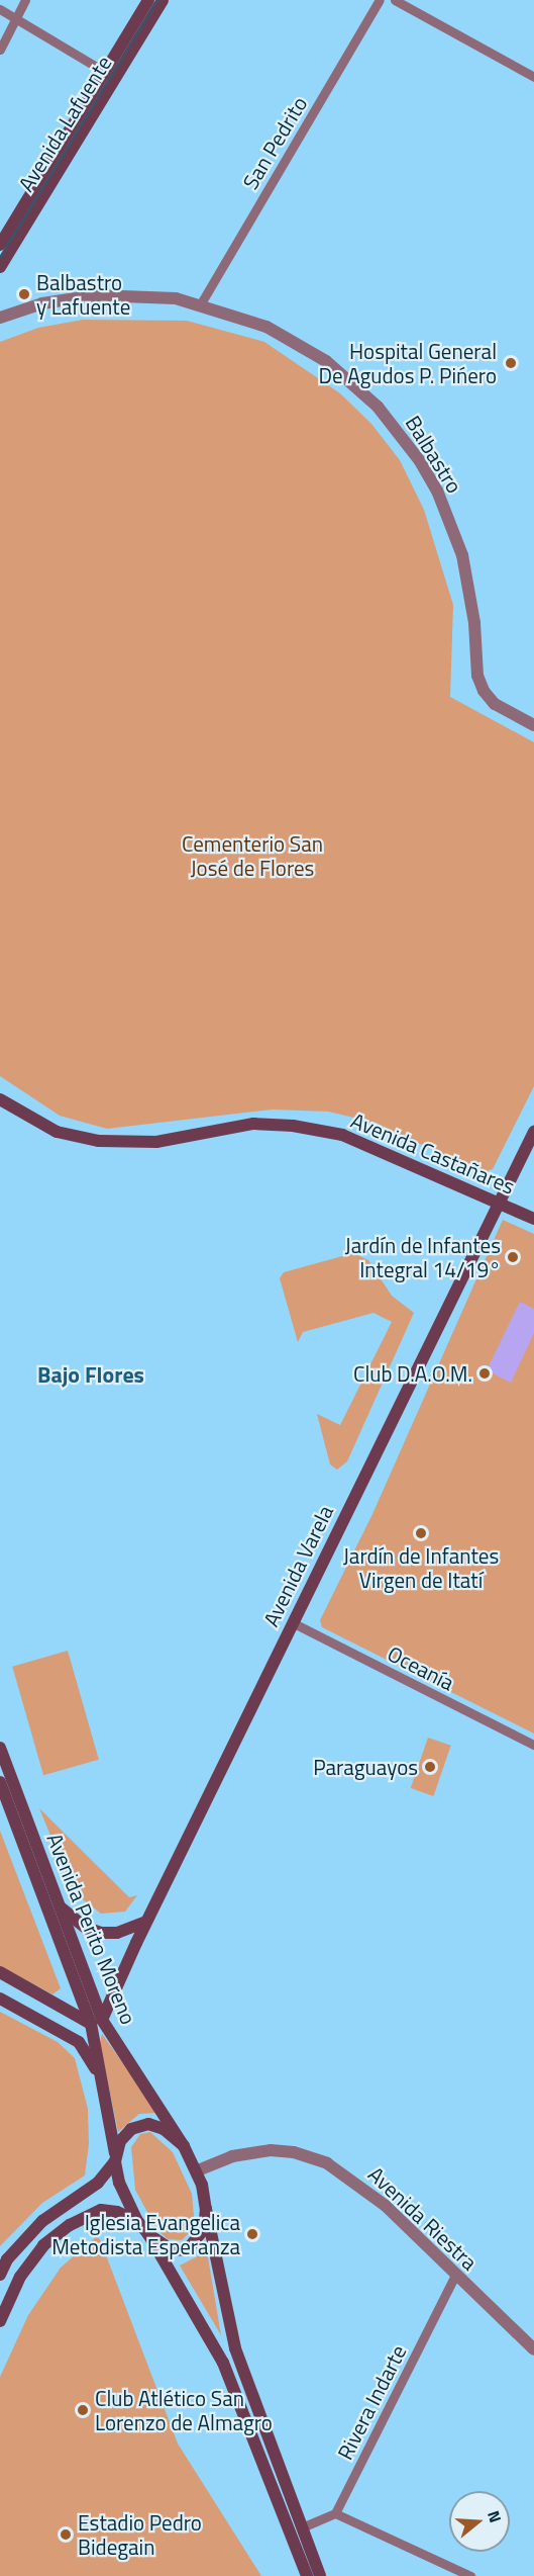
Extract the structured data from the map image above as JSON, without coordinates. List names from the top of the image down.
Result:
{
  "streets": {
    "main road": [
      "Avenida Lafuente",
      "Avenida Castañares",
      "Avenida Varela",
      "Avenida Perito Moreno"
    ],
    "street": [
      "San Pedrito",
      "Balbastro",
      "Oceanía",
      "Avenida Riestra",
      "Rivera Indarte"
    ]
  },
  "crossings": [
    ["San Pedrito", "Balbastro"],
    ["Avenida Castañares", "Avenida Varela"],
    ["Avenida Varela", "Oceanía"],
    ["Avenida Varela", "Avenida Perito Moreno"],
    ["Avenida Perito Moreno", "Avenida Riestra"],
    ["Avenida Riestra", "Rivera Indarte"]
  ],
  "districts": ["Bajo Flores"],
  "parks": ["Cementerio San José de Flores"],
  "places": [
    "Balbastro y Lafuente",
    "Hospital General De Agudos P. Pińero",
    "Jardín de Infantes Integral 14/19°",
    "Club D.A.O.M.",
    "Jardín de Infantes Virgen de Itatí",
    "Paraguayos",
    "Iglesia Evangelica Metodista Esperanza",
    "Club Atlético San Lorenzo de Almagro",
    "Estadio Pedro Bidegain"
  ],
  "north": "right"
}
